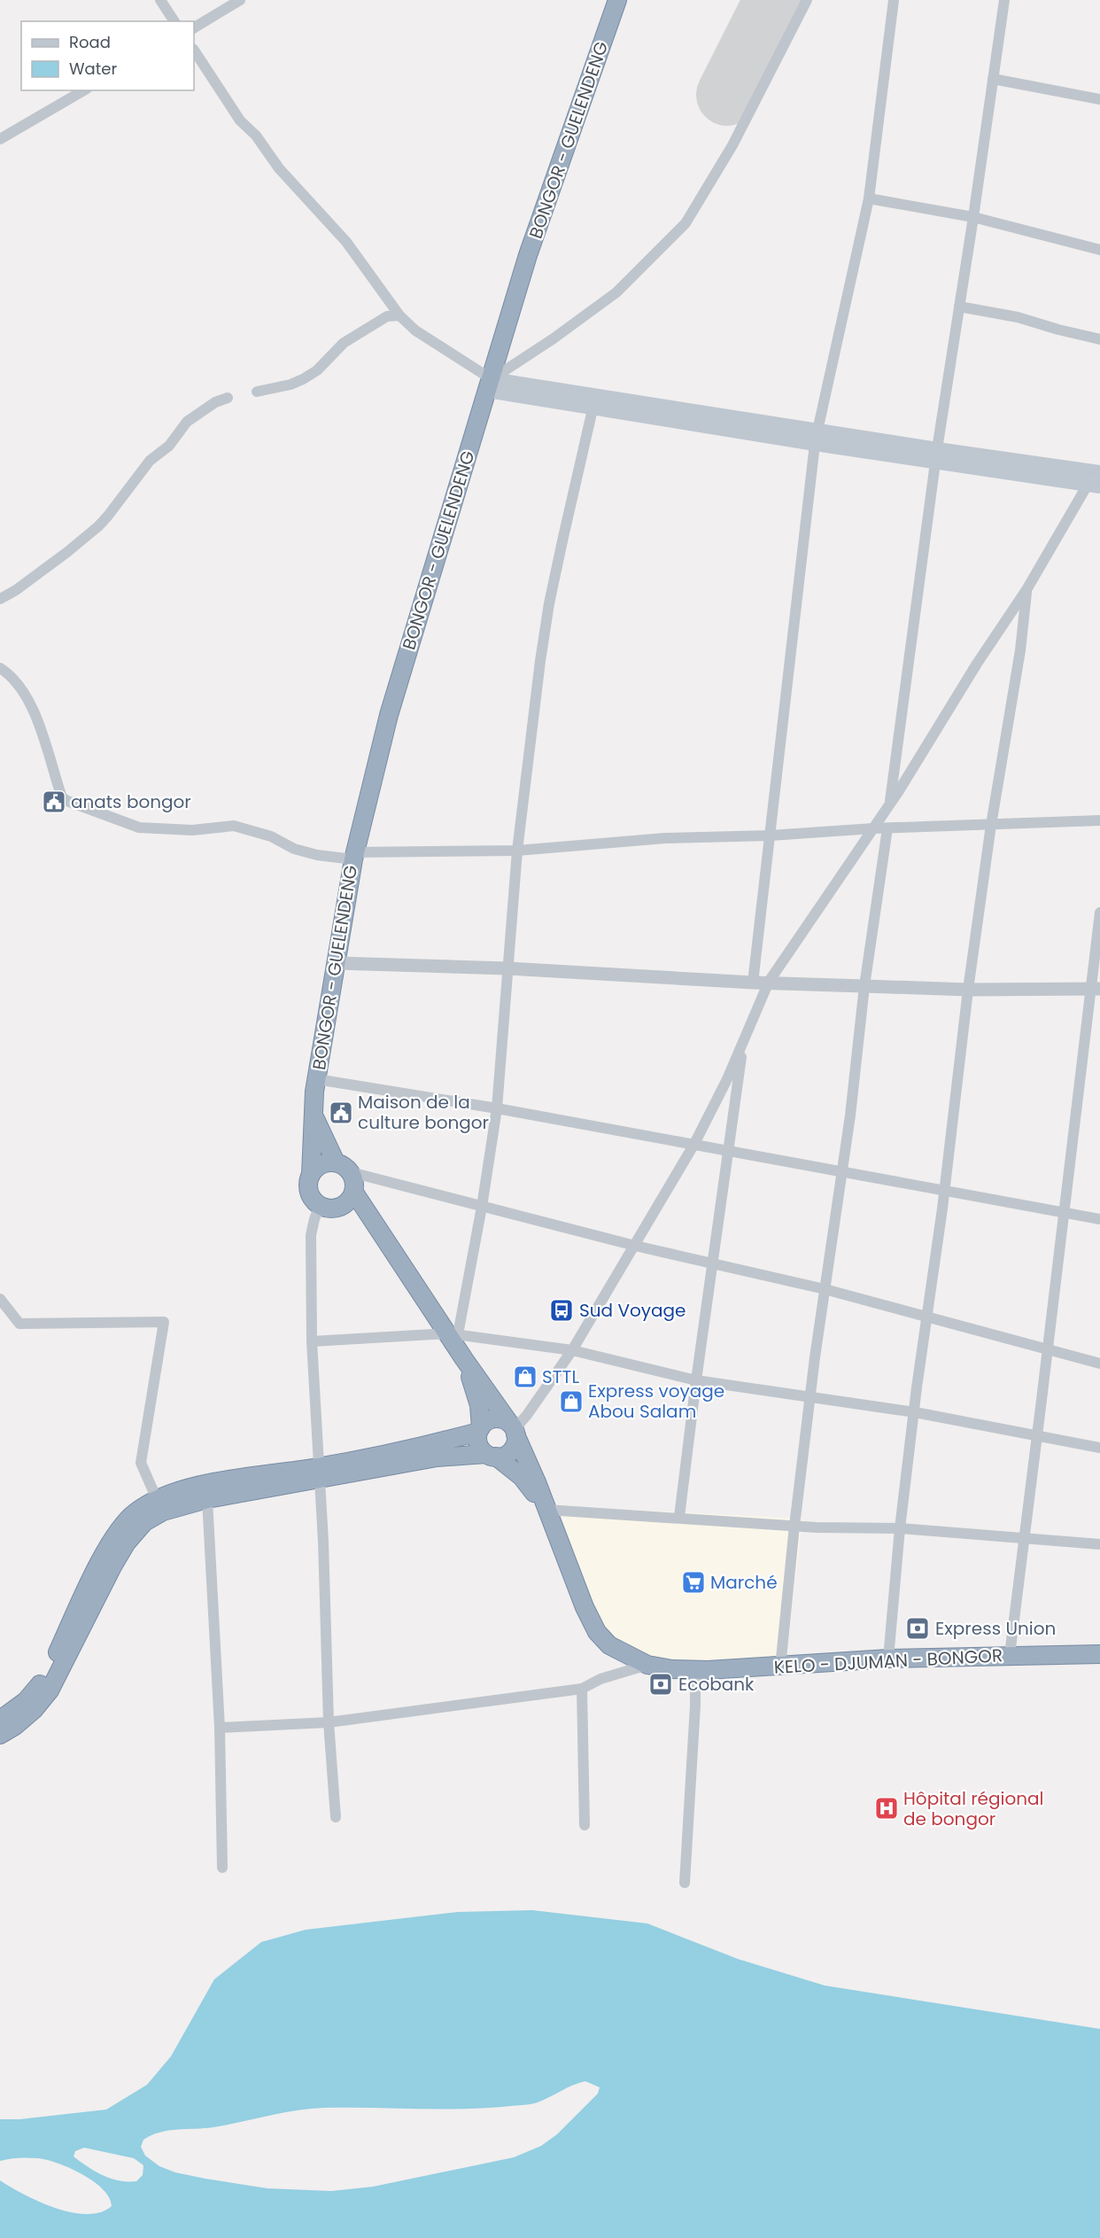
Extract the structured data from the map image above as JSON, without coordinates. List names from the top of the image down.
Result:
{
  "streets": {
    "highway": ["BONGOR - GUELENDENG", "KELO - DJUMAN - BONGOR"]
  },
  "crossings": [
    ["BONGOR - GUELENDENG", "KELO - DJUMAN - BONGOR"]
  ],
  "places": {
    "public building": ["anats bongor", "Maison de la culture bongor"],
    "bus stop": ["Sud Voyage"],
    "shop": ["STTL", "Express voyage Abou Salam"],
    "supermarket": ["Marché"],
    "bank": ["Express Union", "Ecobank"],
    "hospital": ["Hôpital régional de bongor"]
  },
  "legend": ["Road", "Water"]
}
